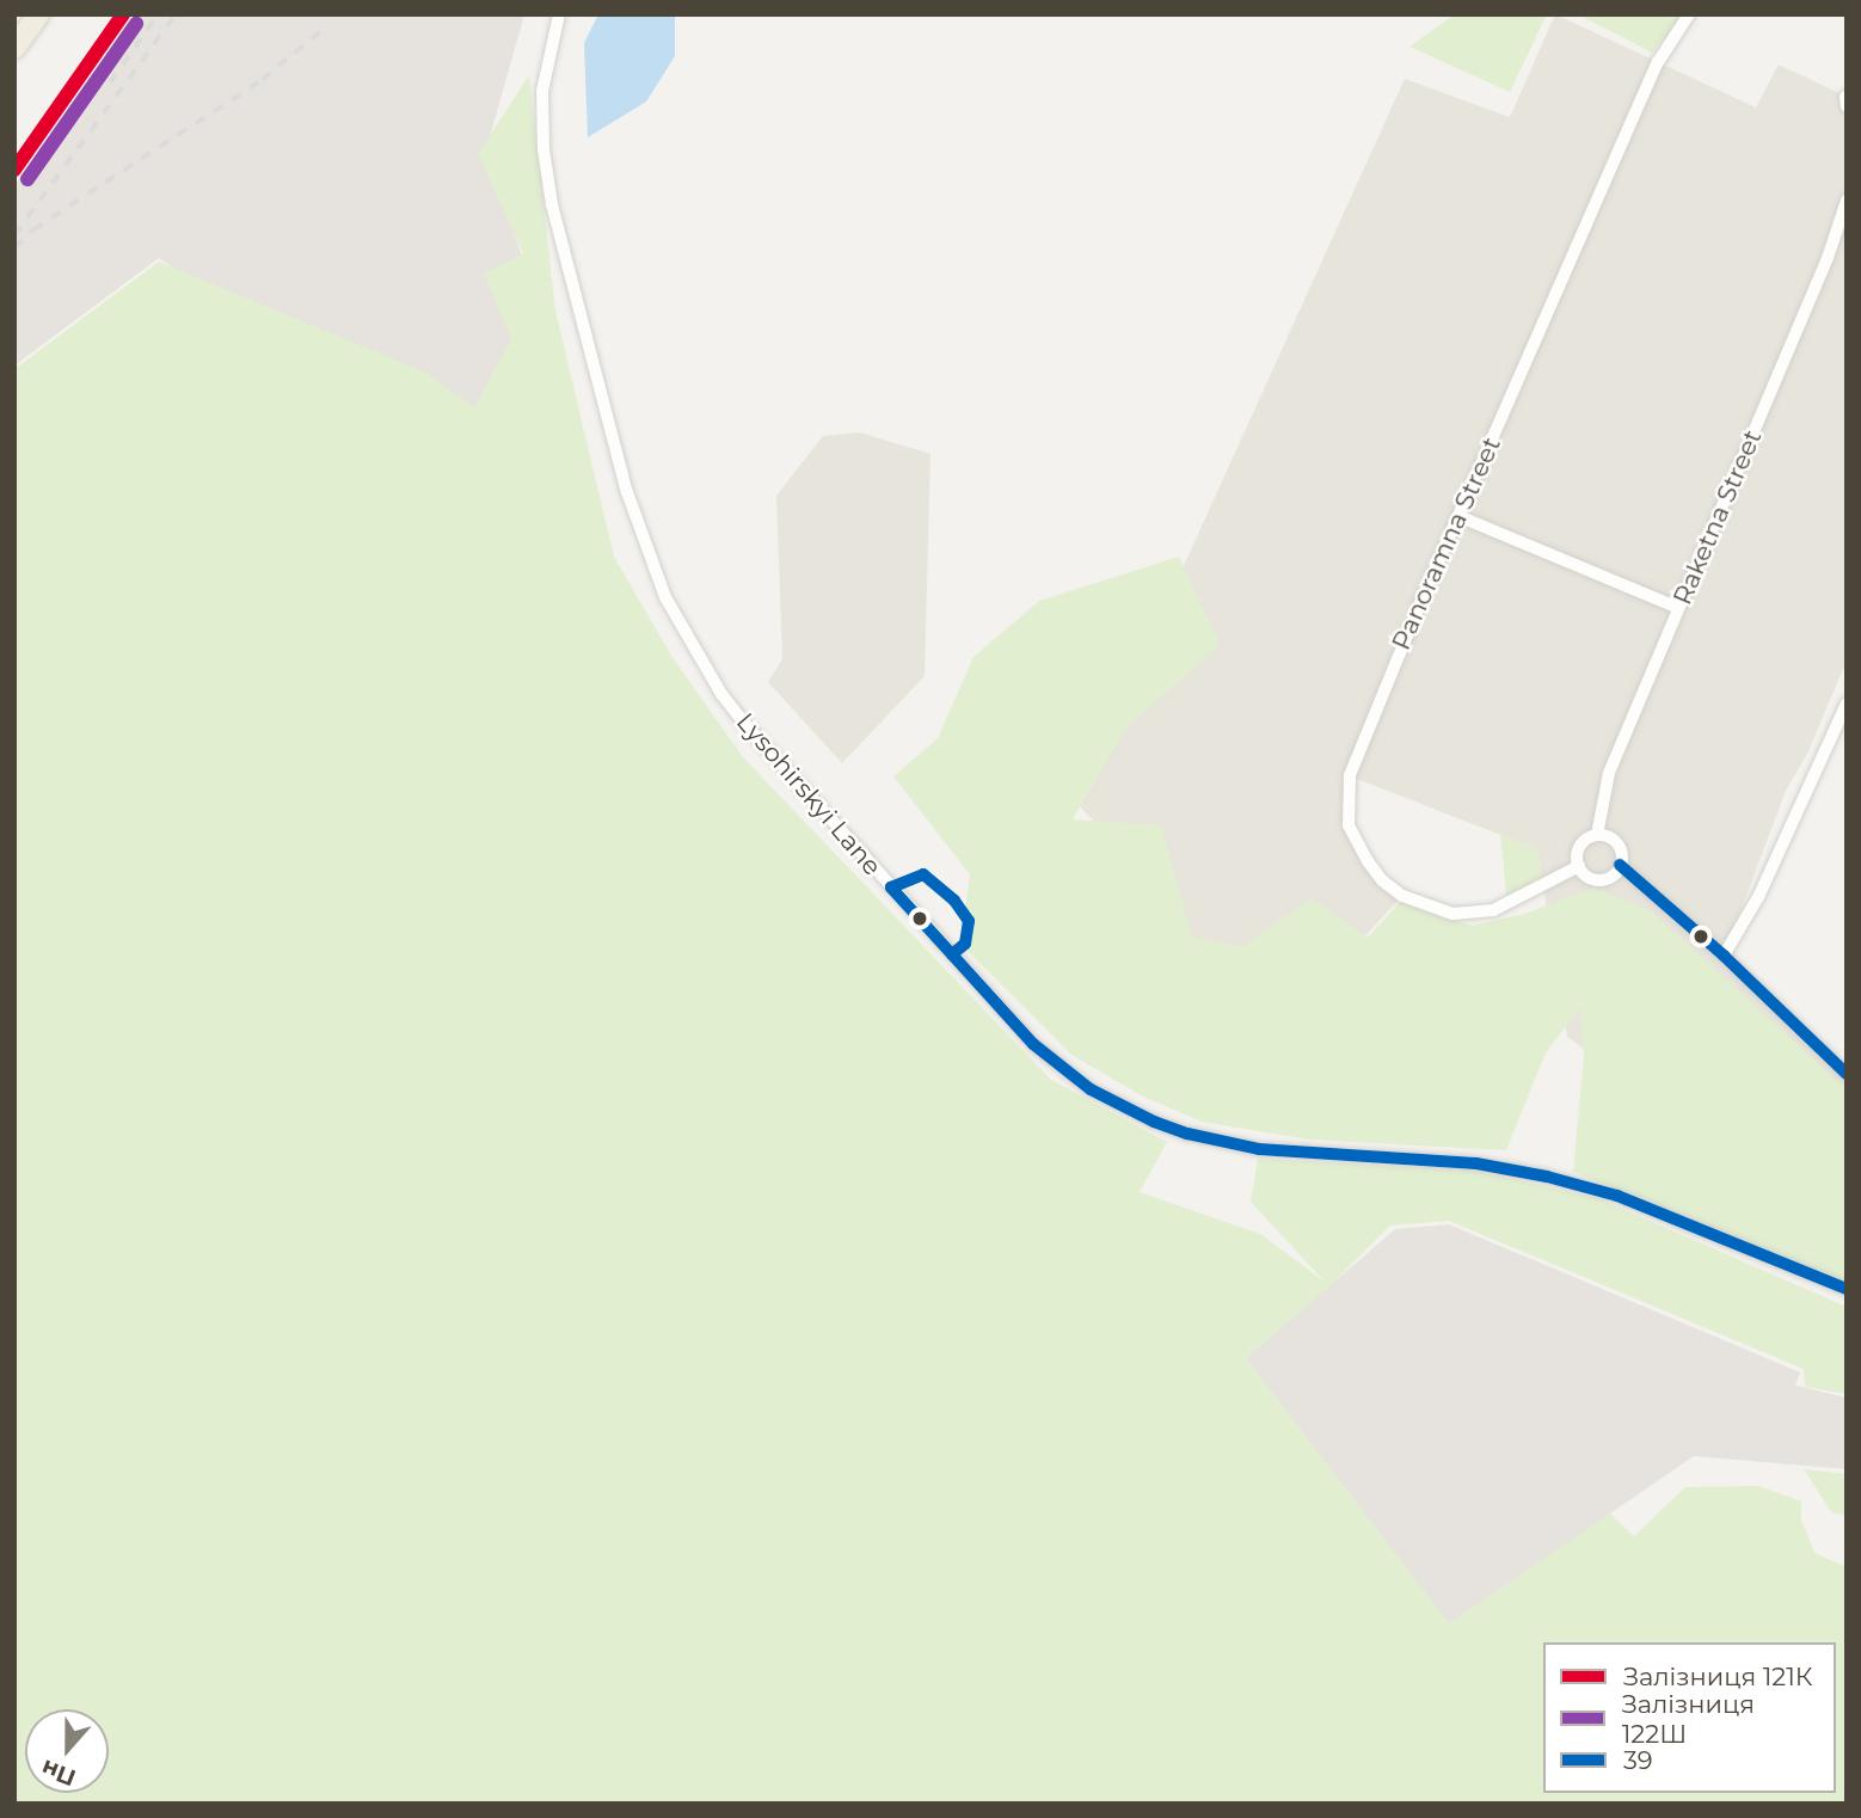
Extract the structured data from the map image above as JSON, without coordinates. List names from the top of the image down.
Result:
{
  "streets": {
    "street": ["Raketna Street", "Panoramna Street", "Lysohirskyi Lane"]
  },
  "crossings": [
    ["Raketna Street", "Panoramna Street"]
  ],
  "lines": ["rail line 121К", "rail line 122Ш", "transit line 39"],
  "legend": ["Залізниця 121К", "Залізниця 122Ш", "39"],
  "north": "bottom"
}
